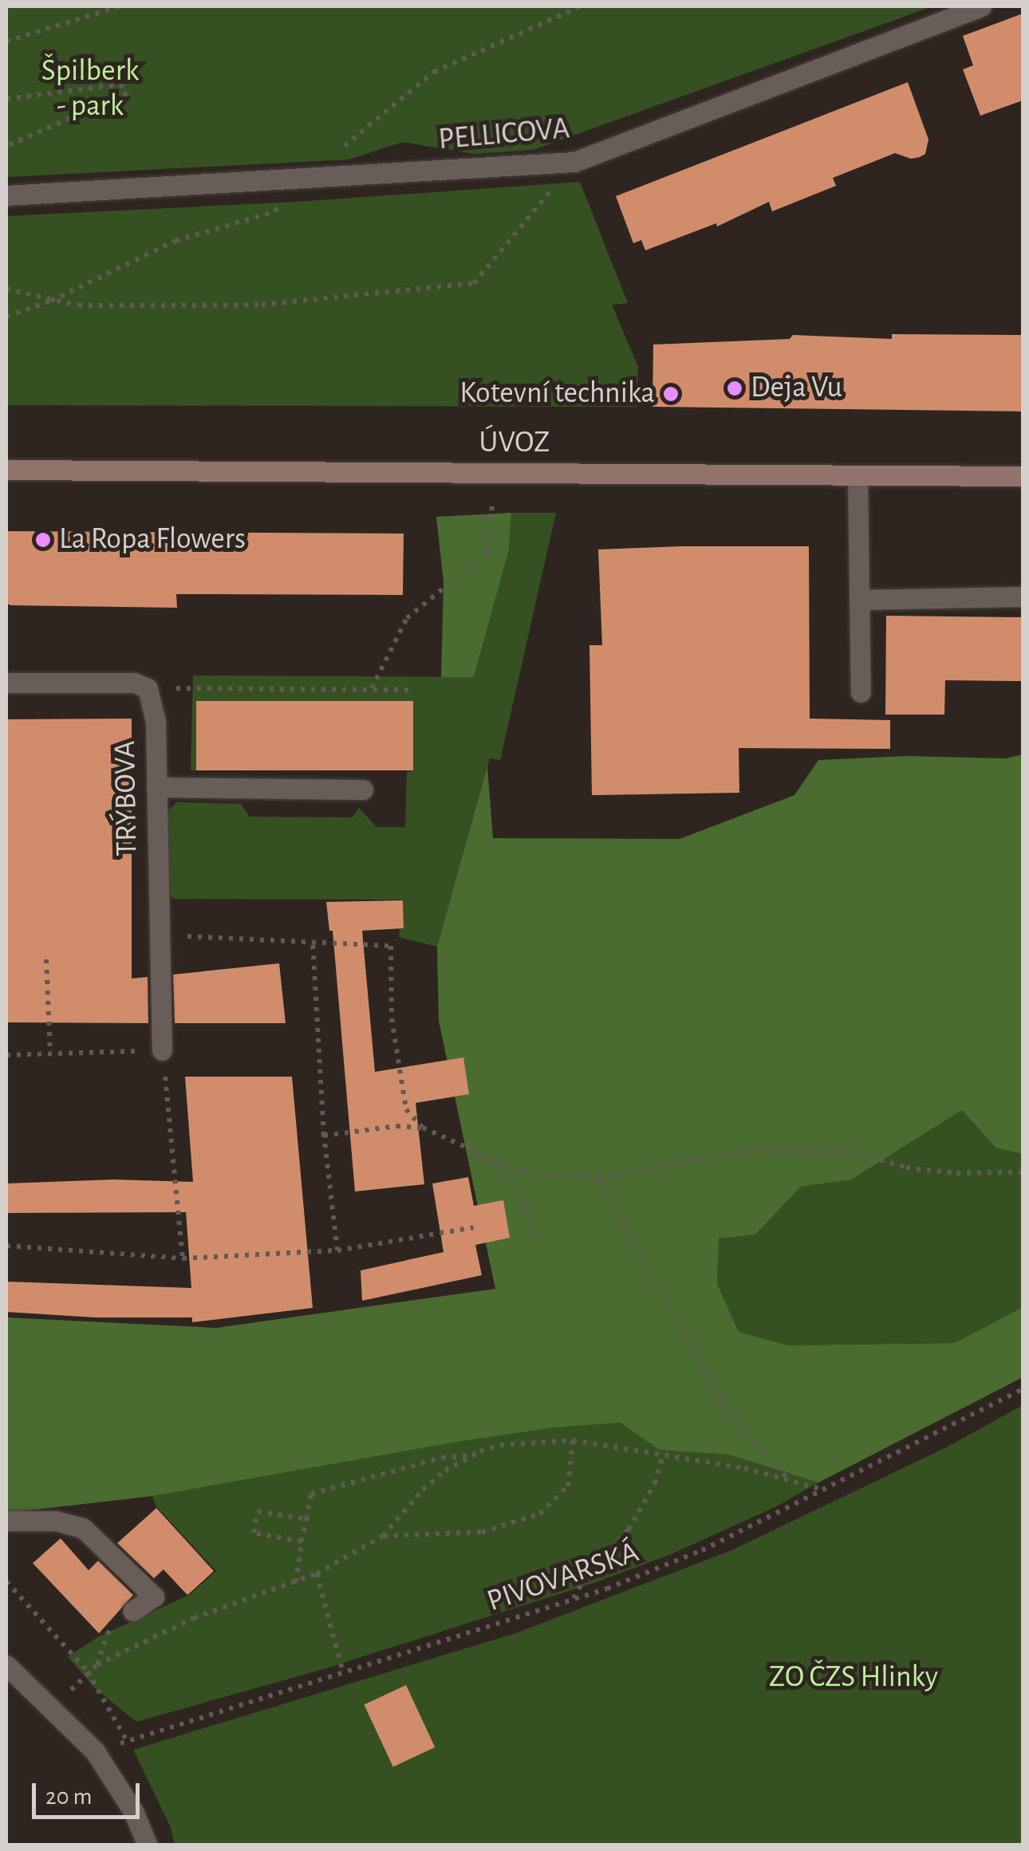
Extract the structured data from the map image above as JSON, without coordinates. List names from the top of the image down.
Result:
{
  "streets": {
    "main road": ["ÚVOZ"],
    "street": ["PELLICOVA", "TRÝBOVA"],
    "path": ["PIVOVARSKÁ"]
  },
  "parks": ["Špilberk - park", "ZO ČZS Hlinky"],
  "places": ["Deja Vu", "Kotevní technika", "La Ropa Flowers"],
  "scale_bar": "20 m"
}
